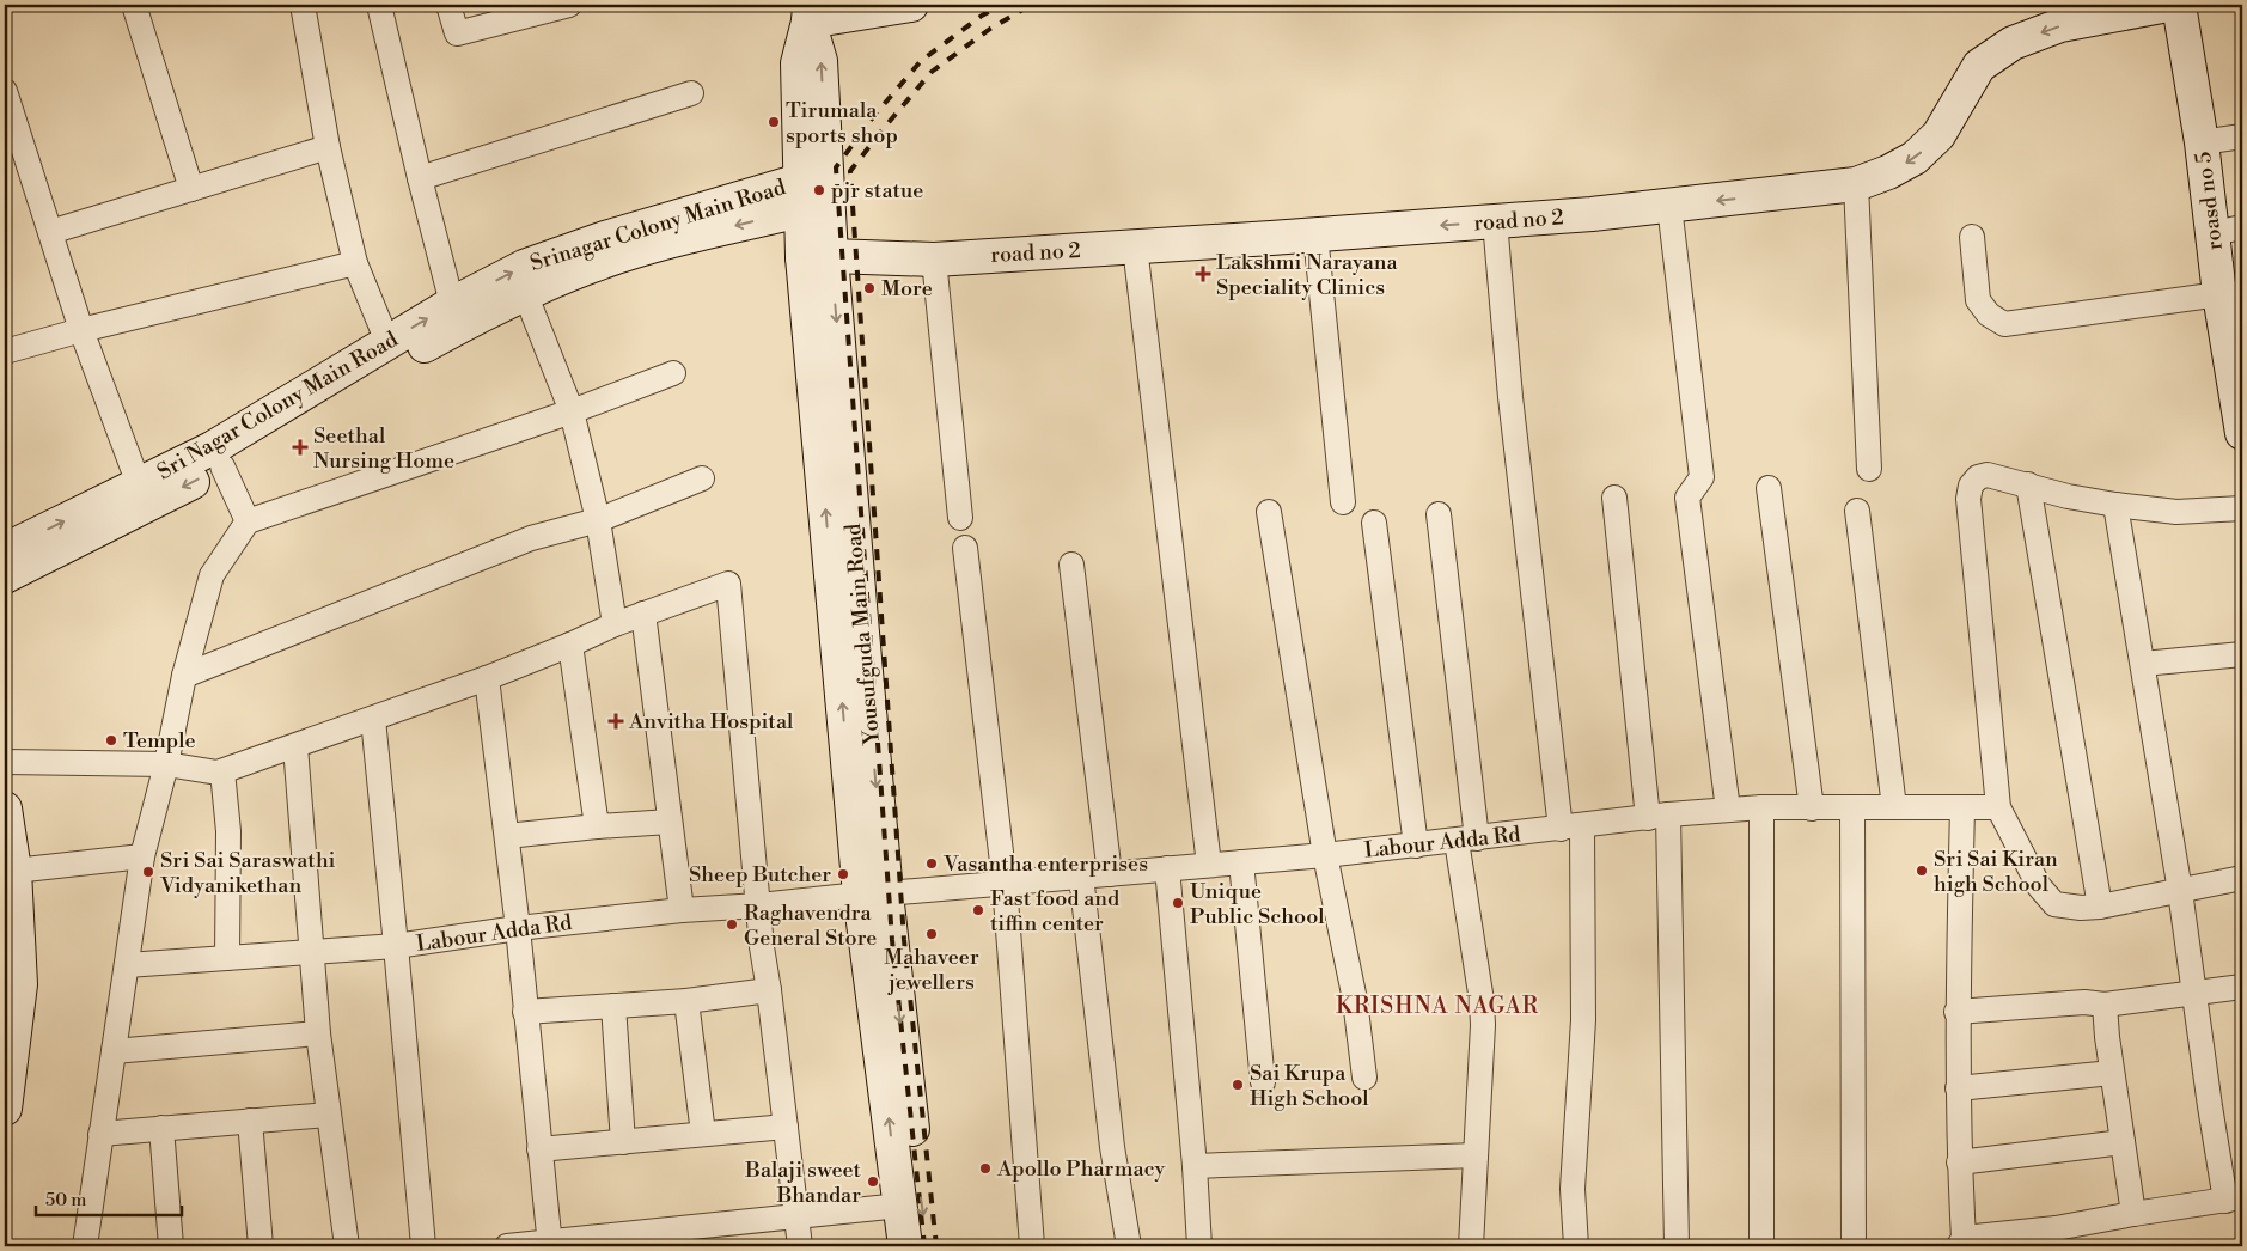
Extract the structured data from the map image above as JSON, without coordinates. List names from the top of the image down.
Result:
{
  "streets": {
    "main road": [
      "roasd no 5",
      "road no 2",
      "Srinagar Colony Main Road",
      "Sri Nagar Colony Main Road",
      "Yousufguda Main Road"
    ],
    "street": ["Labour Adda Rd"]
  },
  "crossings": [
    ["road no 2", "Yousufguda Main Road"],
    ["Srinagar Colony Main Road", "Sri Nagar Colony Main Road"],
    ["Yousufguda Main Road", "Labour Adda Rd"]
  ],
  "one_way": ["road no 2"],
  "districts": ["KRISHNA NAGAR"],
  "places": {
    "other": [
      "Tirumala sports shop",
      "pjr statue",
      "More",
      "Temple",
      "Vasantha enterprises",
      "Sri Sai Kiran high School",
      "Sri Sai Saraswathi Vidyanikethan",
      "Sheep Butcher",
      "Unique Public School",
      "Fast food and tiffin center",
      "Raghavendra General Store",
      "Mahaveer jewellers",
      "Sai Krupa High School",
      "Apollo Pharmacy",
      "Balaji sweet Bhandar"
    ],
    "health": ["Lakshmi Narayana Speciality Clinics", "Seethal Nursing Home", "Anvitha Hospital"]
  },
  "scale_bar": "50 m"
}
